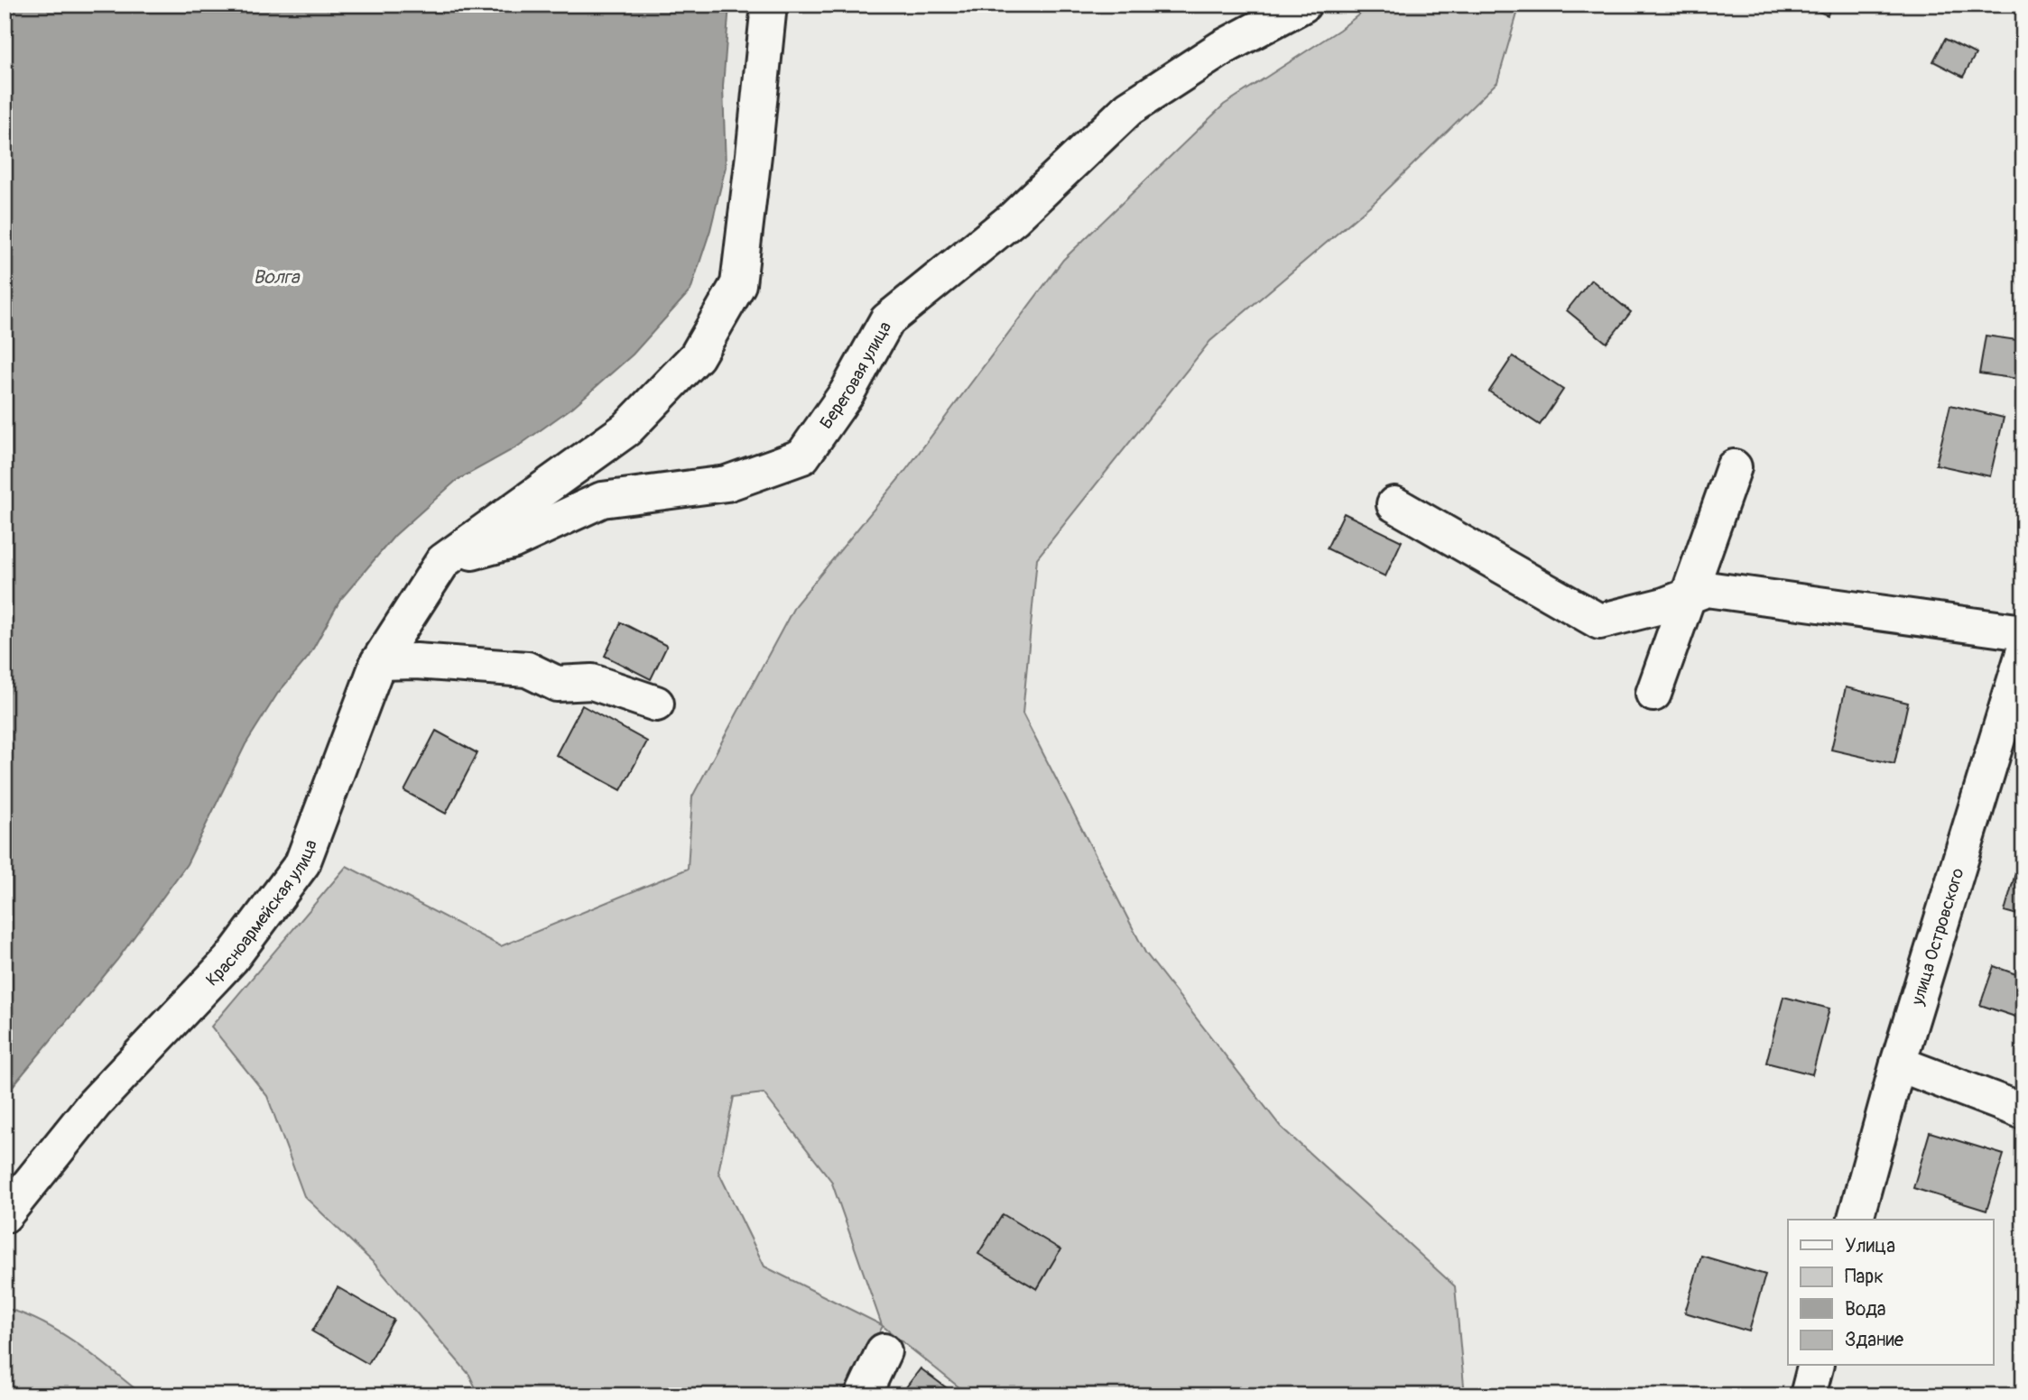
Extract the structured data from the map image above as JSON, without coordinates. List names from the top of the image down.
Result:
{
  "streets": {
    "street": ["Береговая улица", "Красноармейская улица", "улица Островского"]
  },
  "crossings": [
    ["Береговая улица", "Красноармейская улица"]
  ],
  "water": ["Волга"],
  "legend": [
    "Улица",
    "Парк",
    "Вода",
    "Здание"
  ]
}
